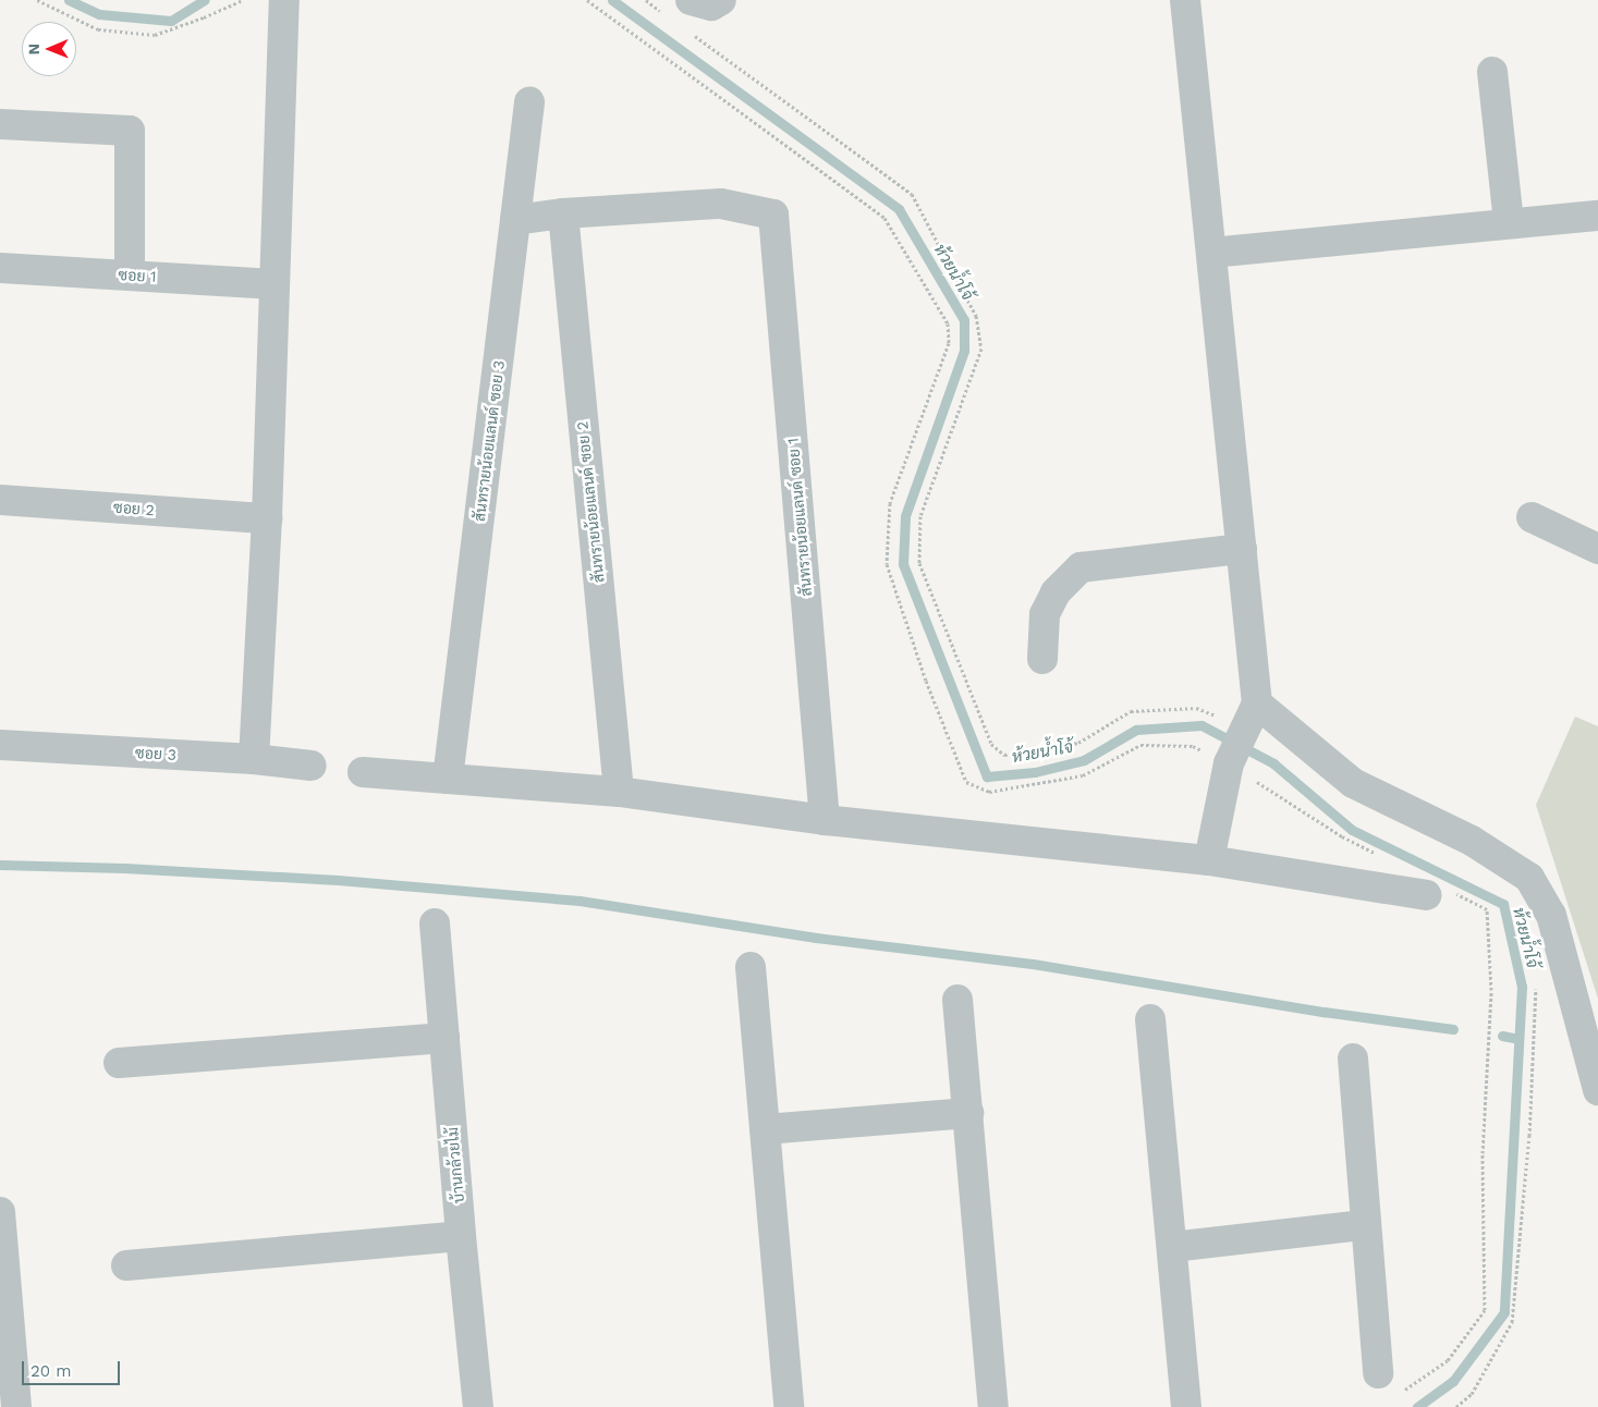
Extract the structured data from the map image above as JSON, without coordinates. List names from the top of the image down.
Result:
{
  "streets": {
    "street": [
      "ซอย 1",
      "สันทรายน้อยแลนด์ ซอย 3",
      "สันทรายน้อยแลนด์ ซอย 2",
      "ซอย 2",
      "สันทรายน้อยแลนด์ ซอย 1",
      "ซอย 3",
      "บ้านกล้วยไม้"
    ]
  },
  "crossings": [
    ["สันทรายน้อยแลนด์ ซอย 2", "สันทรายน้อยแลนด์ ซอย 1"]
  ],
  "water": ["ห้วยน้ำโจ้"],
  "scale_bar": "20 m",
  "north": "left"
}
